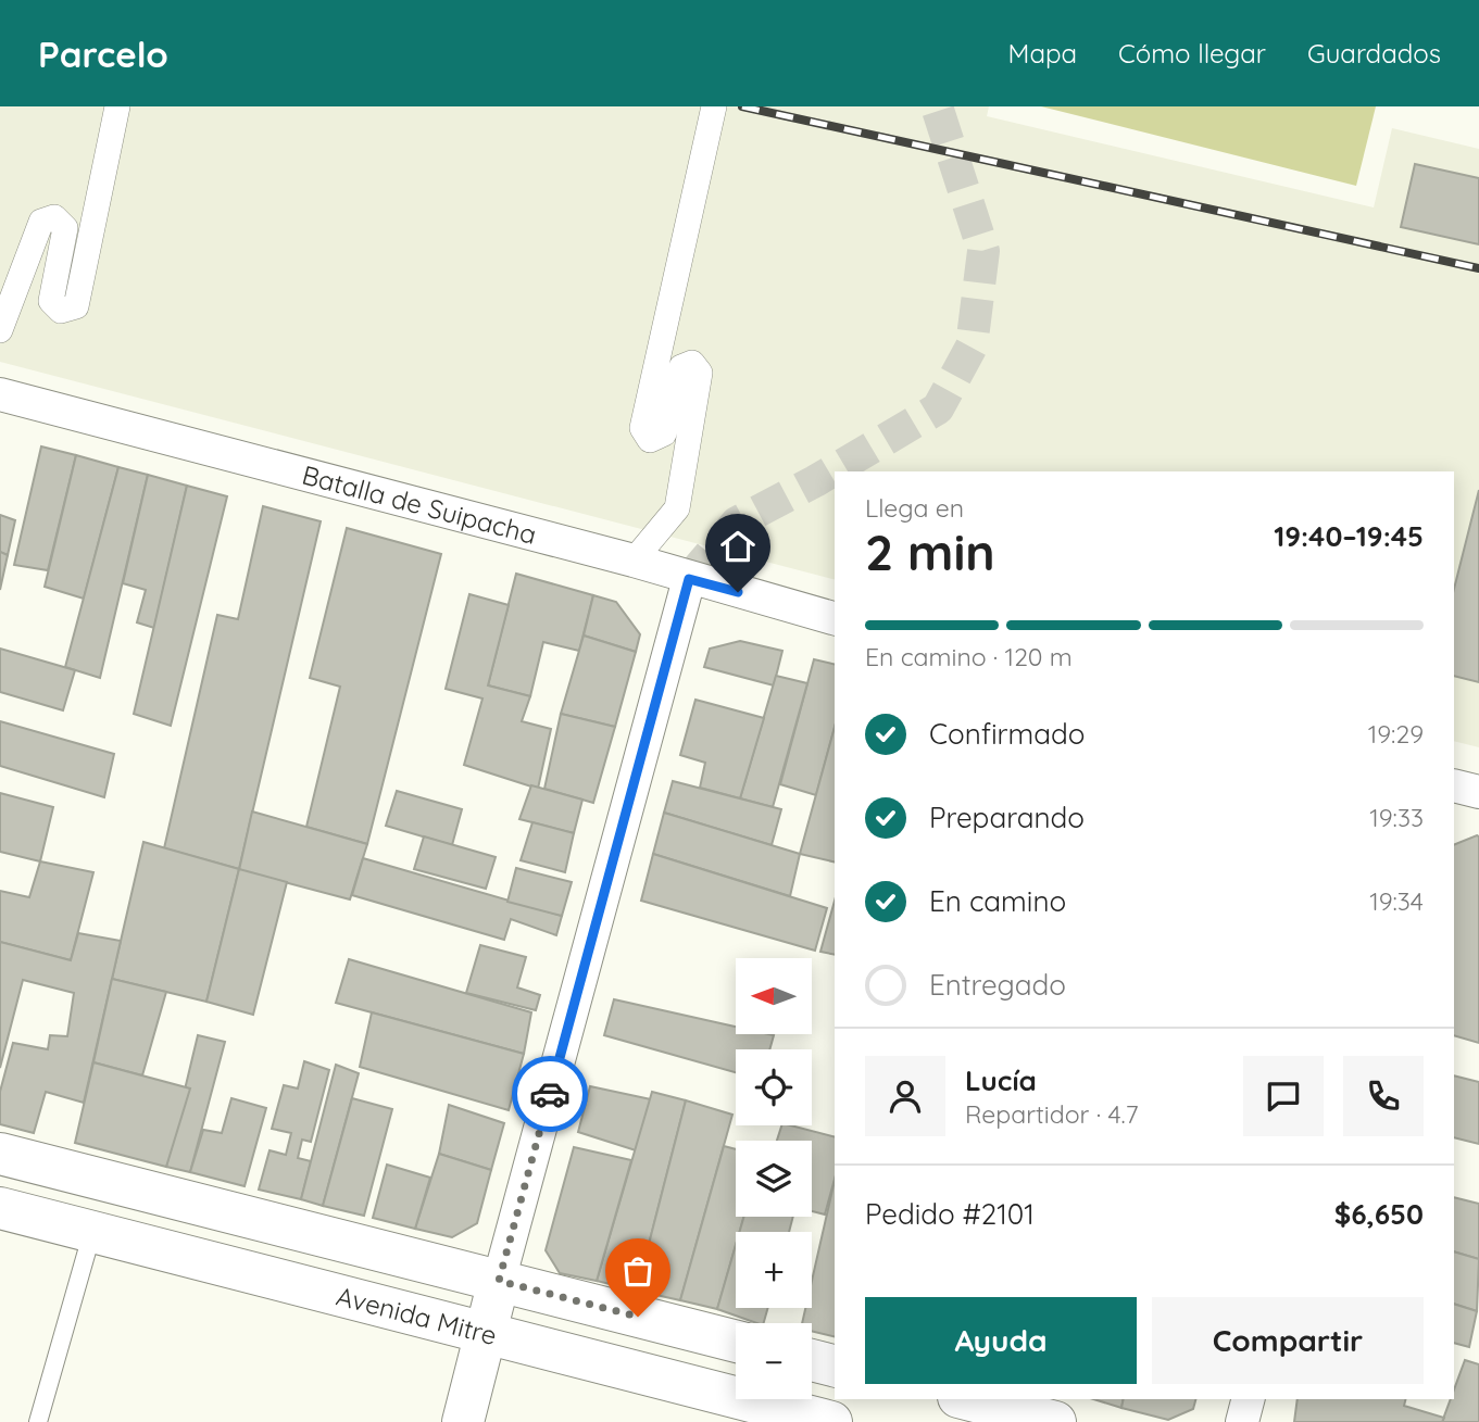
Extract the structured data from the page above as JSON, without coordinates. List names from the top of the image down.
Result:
{
  "streets": {
    "main road": ["Avenida Mitre"],
    "street": ["Batalla de Suipacha"]
  },
  "north": "left",
  "page": {
    "header": "Parcelo",
    "nav": ["Mapa", "Cómo llegar", "Guardados"],
    "heading": ["2 min", "Llega en", "19:40–19:45"],
    "panel": [
      "Lucía",
      "Repartidor · 4.7",
      "Pedido #2101",
      "$6,650"
    ],
    "bar": "En camino · 120 m",
    "list": [
      ["Confirmado", "19:29"],
      ["Preparando", "19:33"],
      ["En camino", "19:34"],
      "Entregado"
    ],
    "map_buttons": ["+", "−"],
    "buttons": ["Ayuda", "Compartir"]
  }
}
